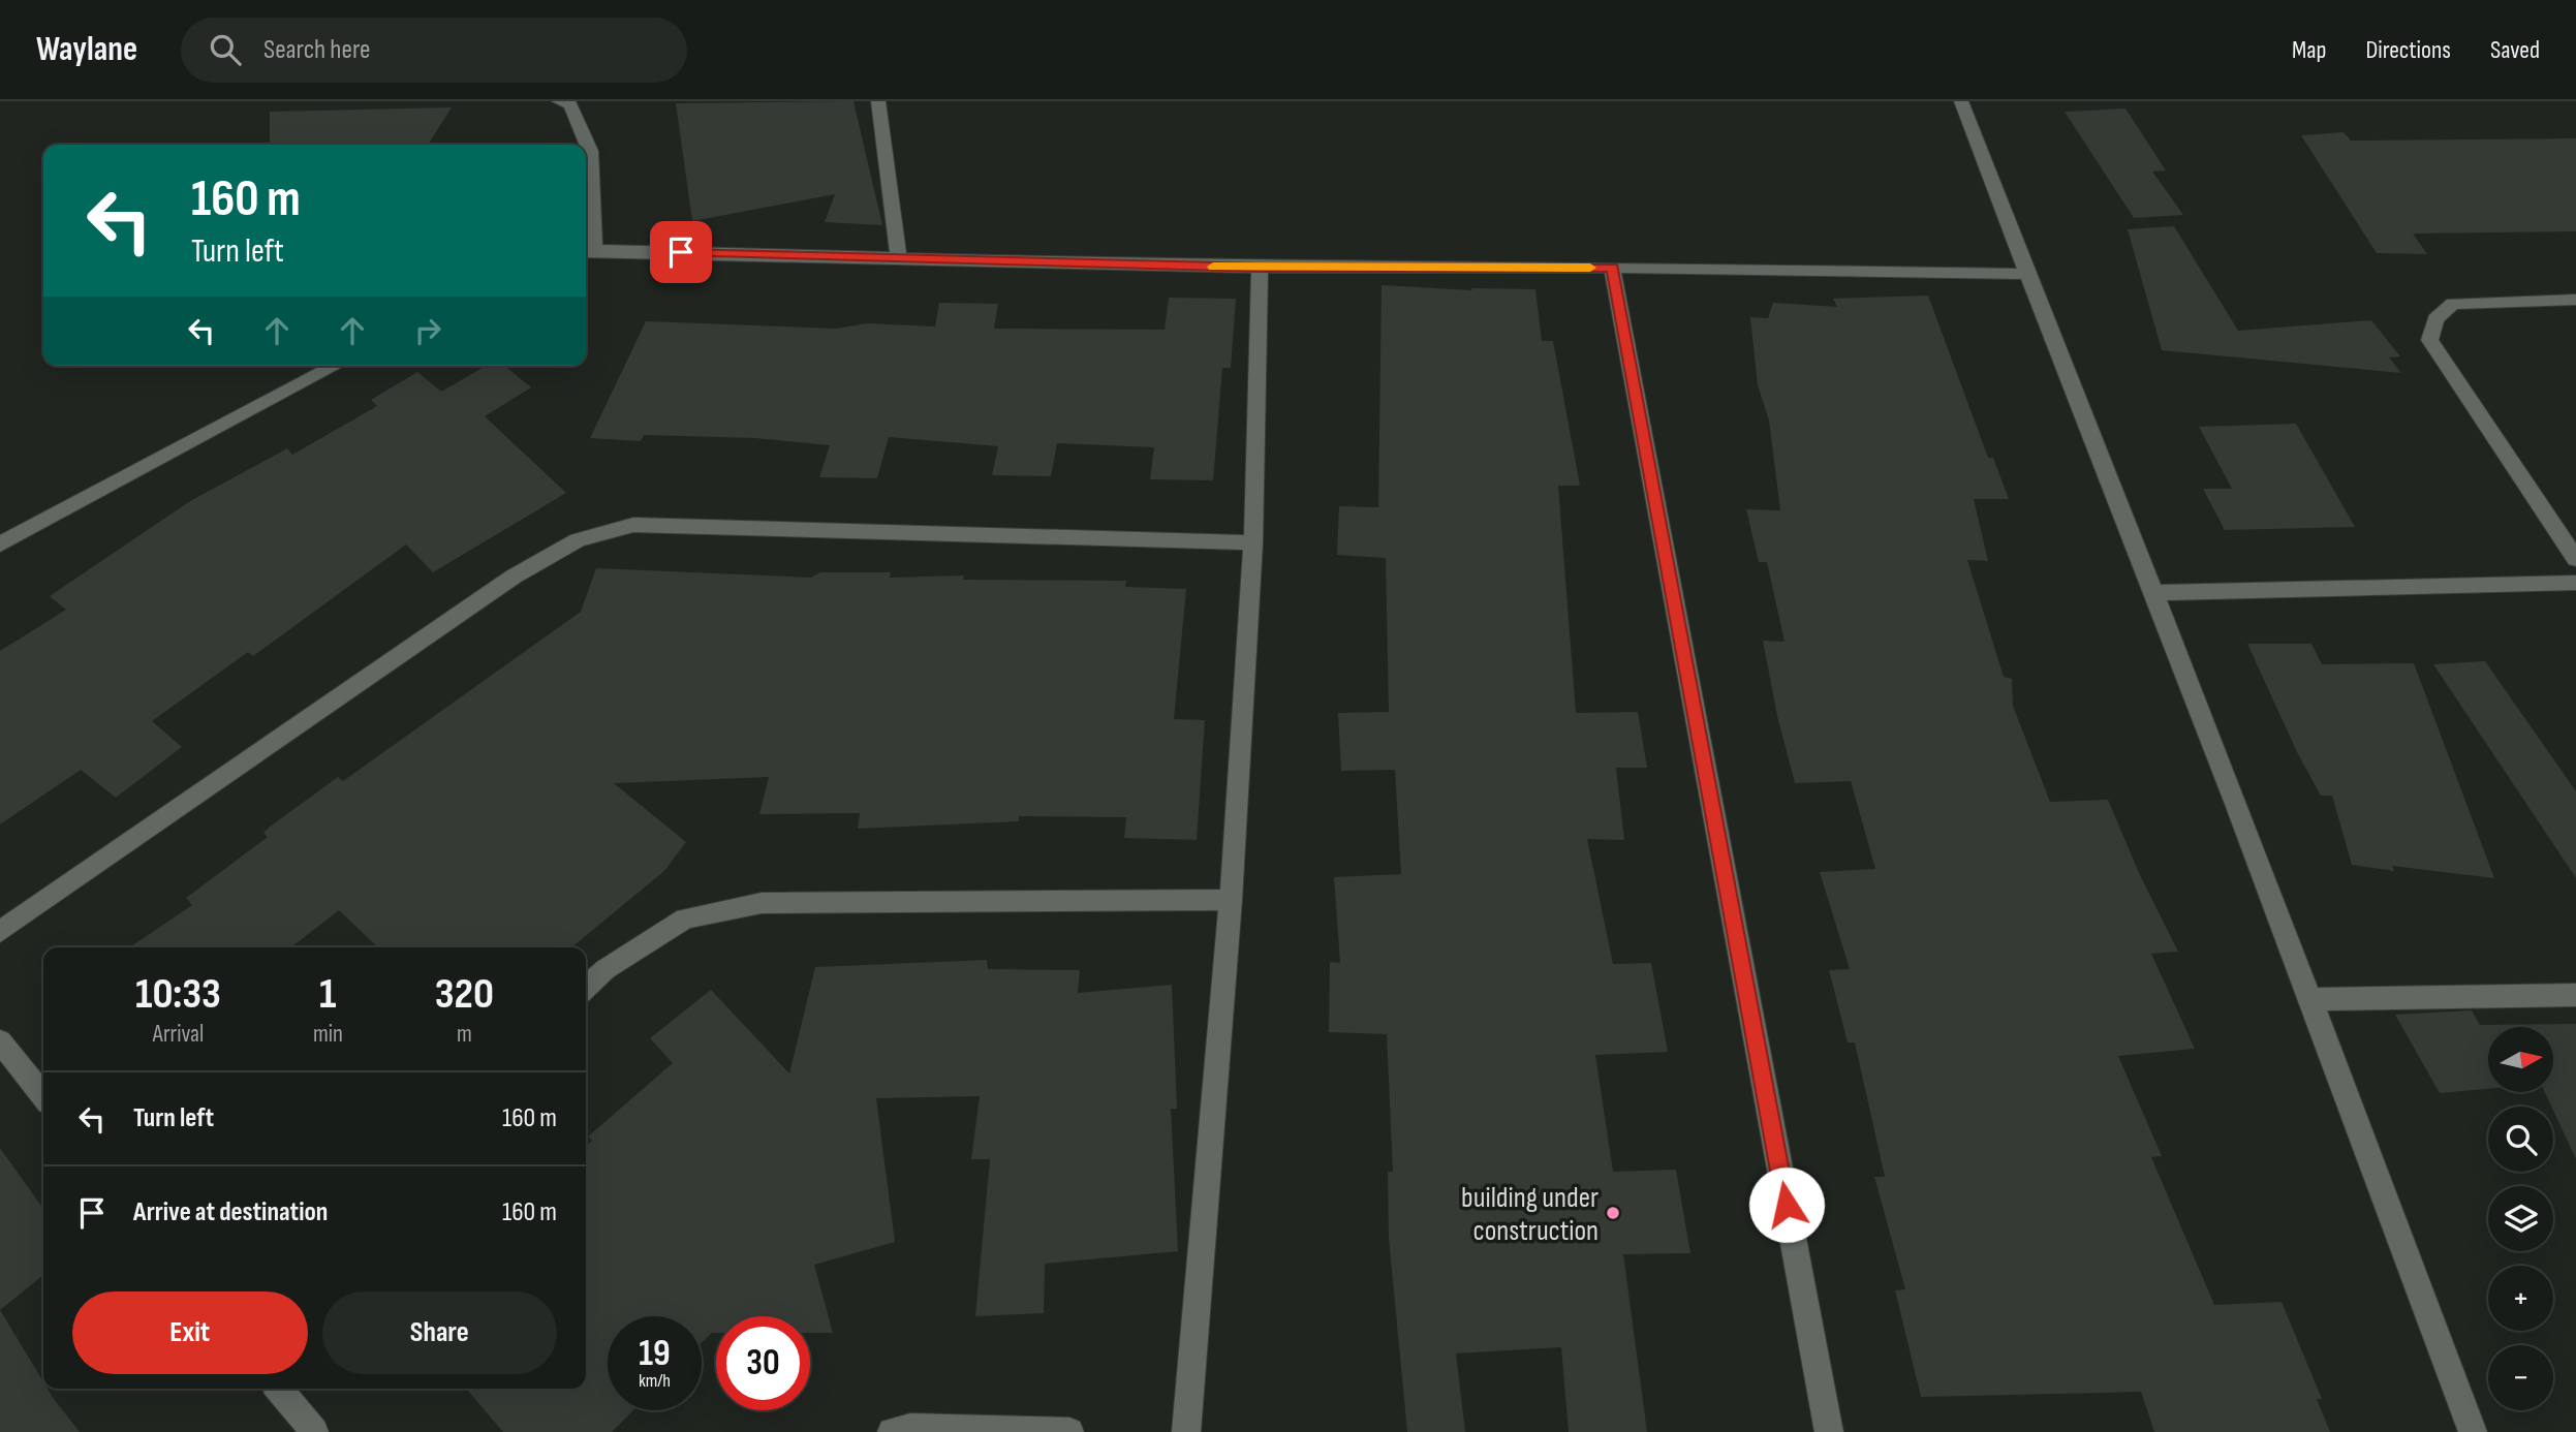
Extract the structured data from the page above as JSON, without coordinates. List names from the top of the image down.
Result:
{
  "places": ["building under construction"],
  "north": "right",
  "page": {
    "header": "Waylane",
    "search": "Search here",
    "nav": ["Map", "Directions", "Saved"],
    "turn": ["160 m", "Turn left"],
    "eta": [
      "10:33",
      "Arrival",
      "1",
      "min",
      "320",
      "m"
    ],
    "map_buttons": ["+", "−"],
    "list": [
      {
        "name": "Turn left",
        "value": "160 m"
      },
      {
        "name": "Arrive at destination",
        "value": "160 m"
      }
    ],
    "buttons": ["Exit", "Share"],
    "speed": "19 km/h",
    "limit": "30"
  }
}
